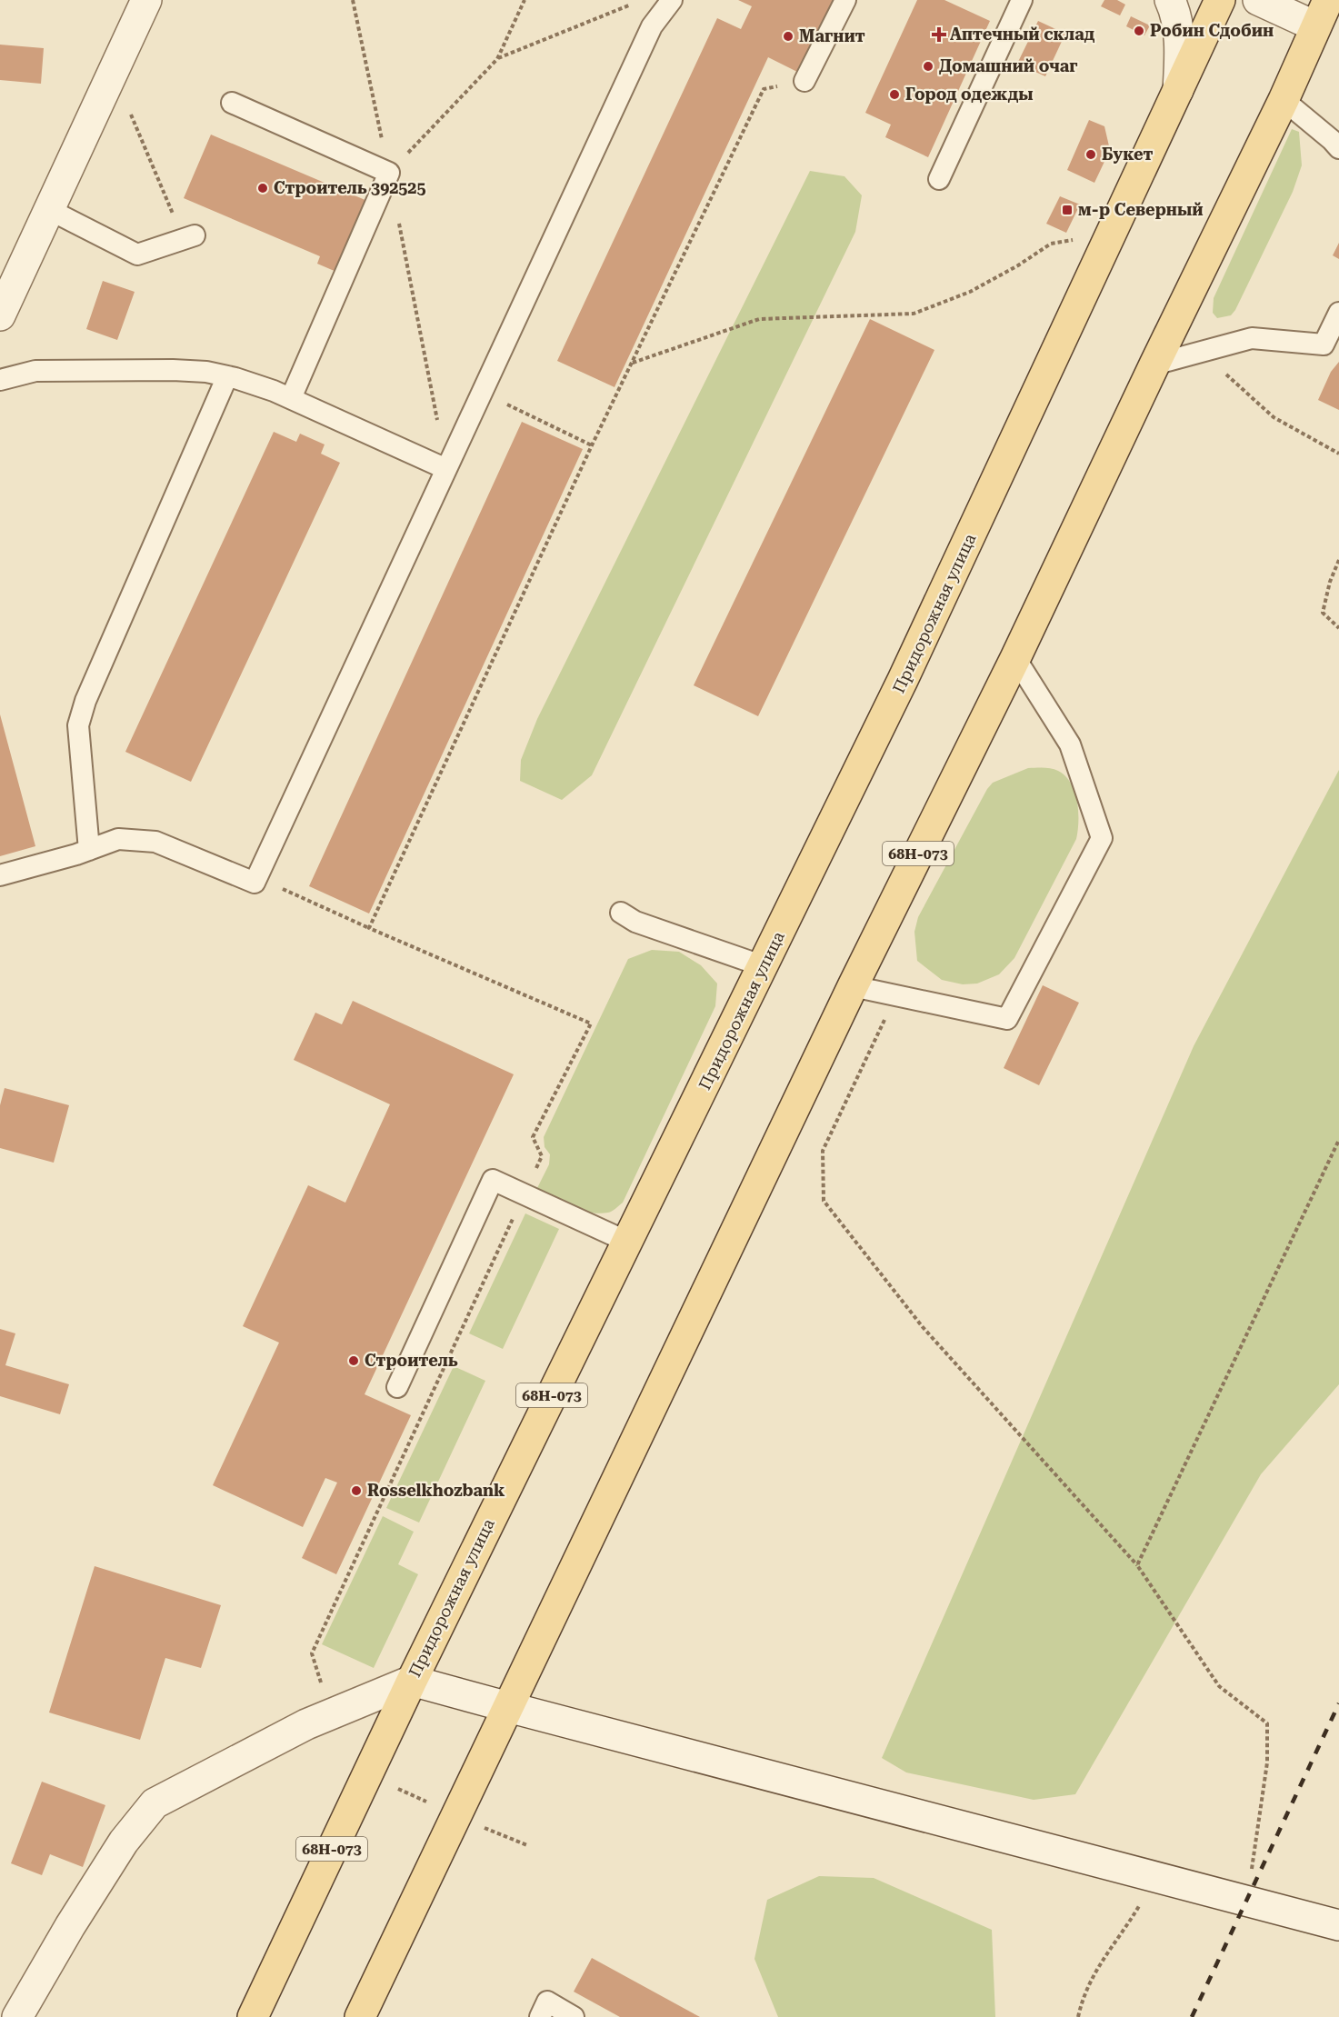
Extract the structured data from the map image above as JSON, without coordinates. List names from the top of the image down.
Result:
{
  "streets": {
    "main road": ["Придорожная улица", "68Н-073"]
  },
  "places": {
    "other": [
      "Робин Сдобин",
      "Магнит",
      "Домашний очаг",
      "Город одежды",
      "Букет",
      "Строитель 392525",
      "Строитель",
      "Rosselkhozbank"
    ],
    "health": ["Аптечный склад"],
    "transit": ["м-р Северный"]
  }
}
